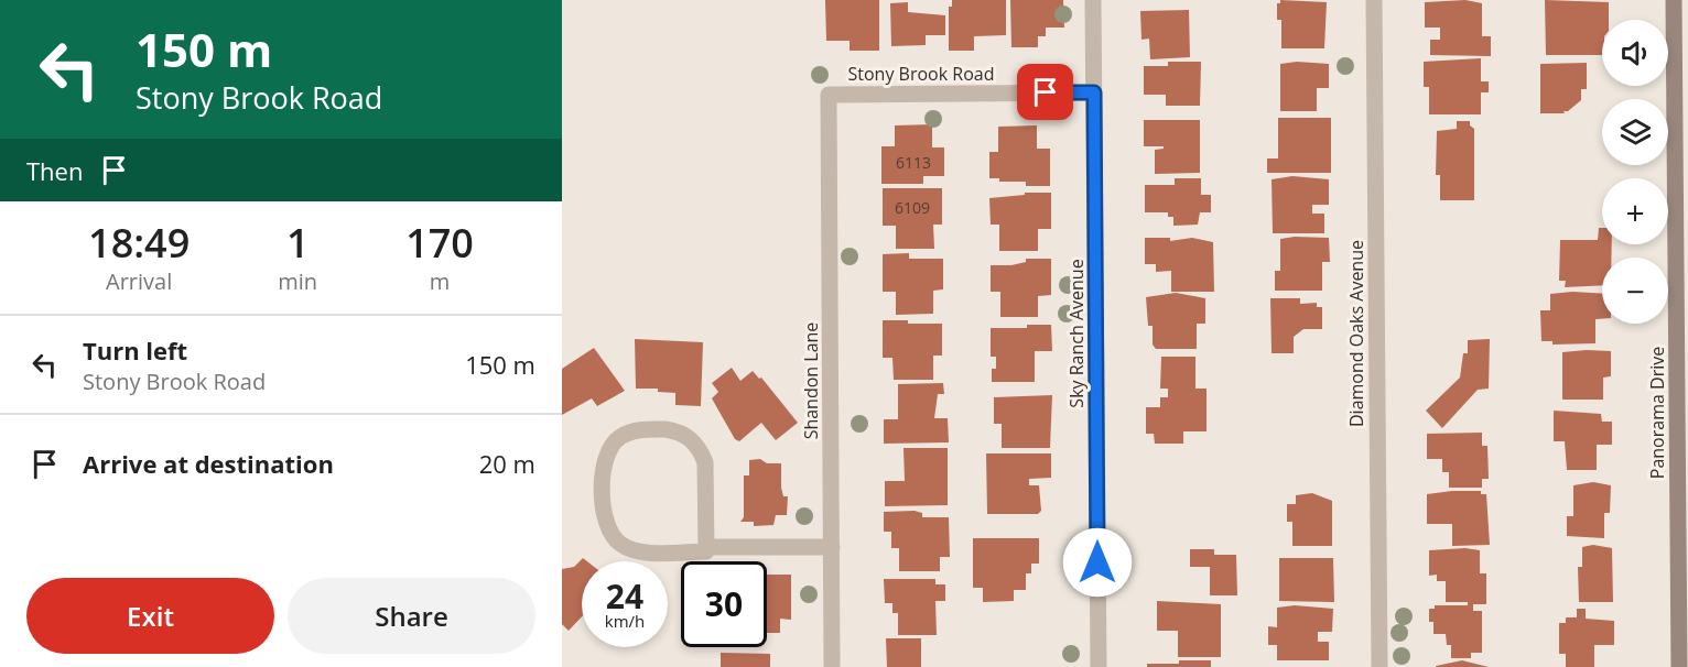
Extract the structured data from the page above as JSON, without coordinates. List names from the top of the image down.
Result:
{
  "streets": {
    "street": [
      "Stony Brook Road",
      "Sky Ranch Avenue",
      "Diamond Oaks Avenue",
      "Shandon Lane",
      "Panorama Drive"
    ]
  },
  "crossings": [
    ["Stony Brook Road", "Sky Ranch Avenue"],
    ["Stony Brook Road", "Shandon Lane"]
  ],
  "house_numbers": ["6113", "6109"],
  "page": {
    "turn": ["150 m", "Stony Brook Road"],
    "map_buttons": ["+", "−"],
    "then": "Then",
    "eta": [
      "18:49",
      "Arrival",
      "1",
      "min",
      "170",
      "m"
    ],
    "list": [
      {
        "name": "Turn left",
        "note": "Stony Brook Road",
        "value": "150 m"
      },
      {
        "name": "Arrive at destination",
        "value": "20 m"
      }
    ],
    "speed": "24 km/h",
    "limit": "30",
    "buttons": ["Exit", "Share"]
  }
}
